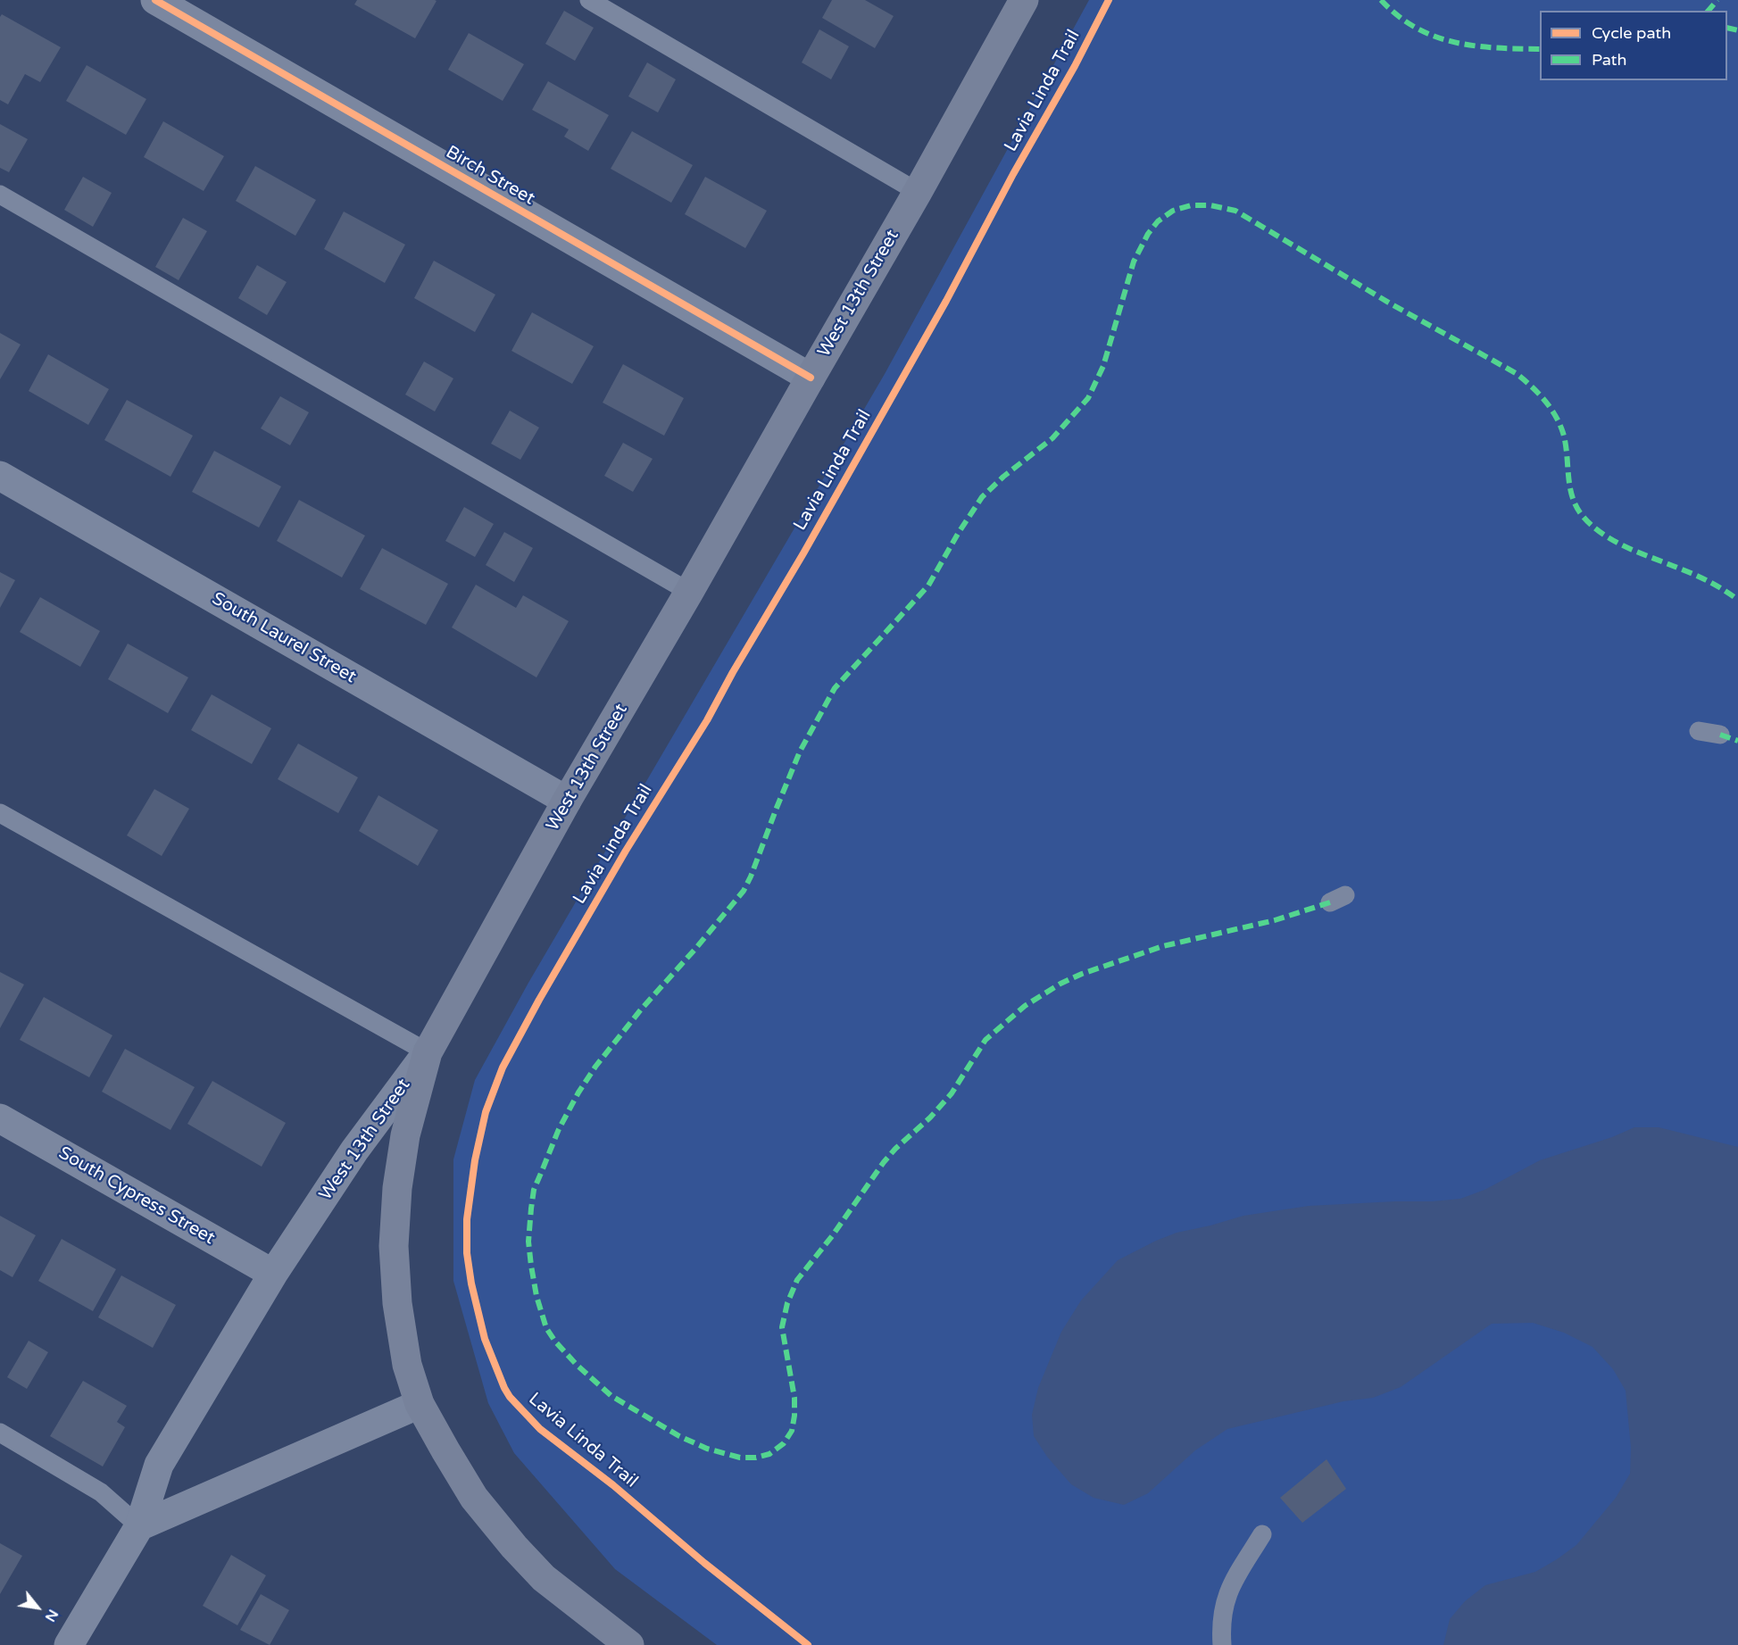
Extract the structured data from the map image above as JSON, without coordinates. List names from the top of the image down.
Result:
{
  "streets": {
    "main road": ["West 13th Street"],
    "street": ["Birch Street", "South Laurel Street", "South Cypress Street"],
    "cycle path": ["Lavia Linda Trail"]
  },
  "crossings": [
    ["Birch Street", "West 13th Street"],
    ["West 13th Street", "South Laurel Street"],
    ["West 13th Street", "South Cypress Street"]
  ],
  "legend": ["Cycle path", "Path"],
  "north": "bottom right"
}
